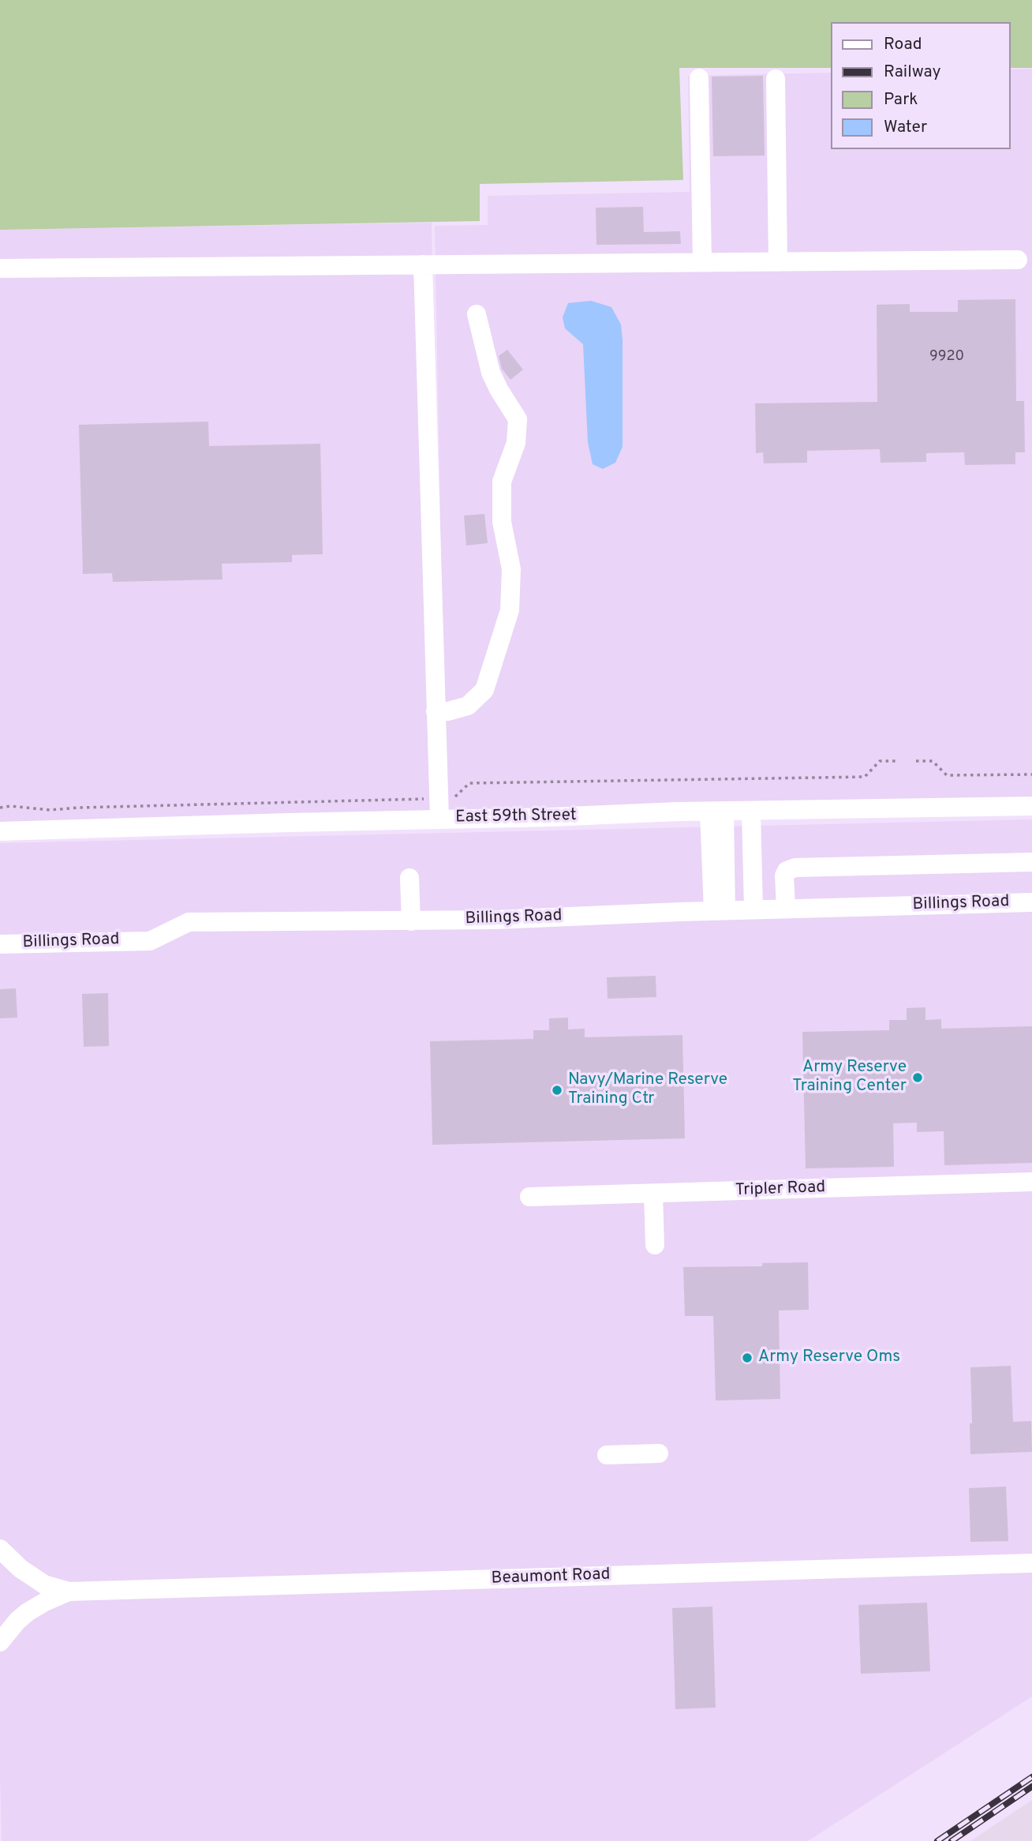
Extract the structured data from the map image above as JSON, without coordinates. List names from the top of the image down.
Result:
{
  "streets": {
    "street": [
      "East 59th Street",
      "Billings Road",
      "Tripler Road",
      "Beaumont Road"
    ]
  },
  "places": ["Army Reserve Training Center", "Navy/Marine Reserve Training Ctr", "Army Reserve Oms"],
  "house_numbers": ["9920"],
  "legend": [
    "Road",
    "Railway",
    "Park",
    "Water"
  ]
}
